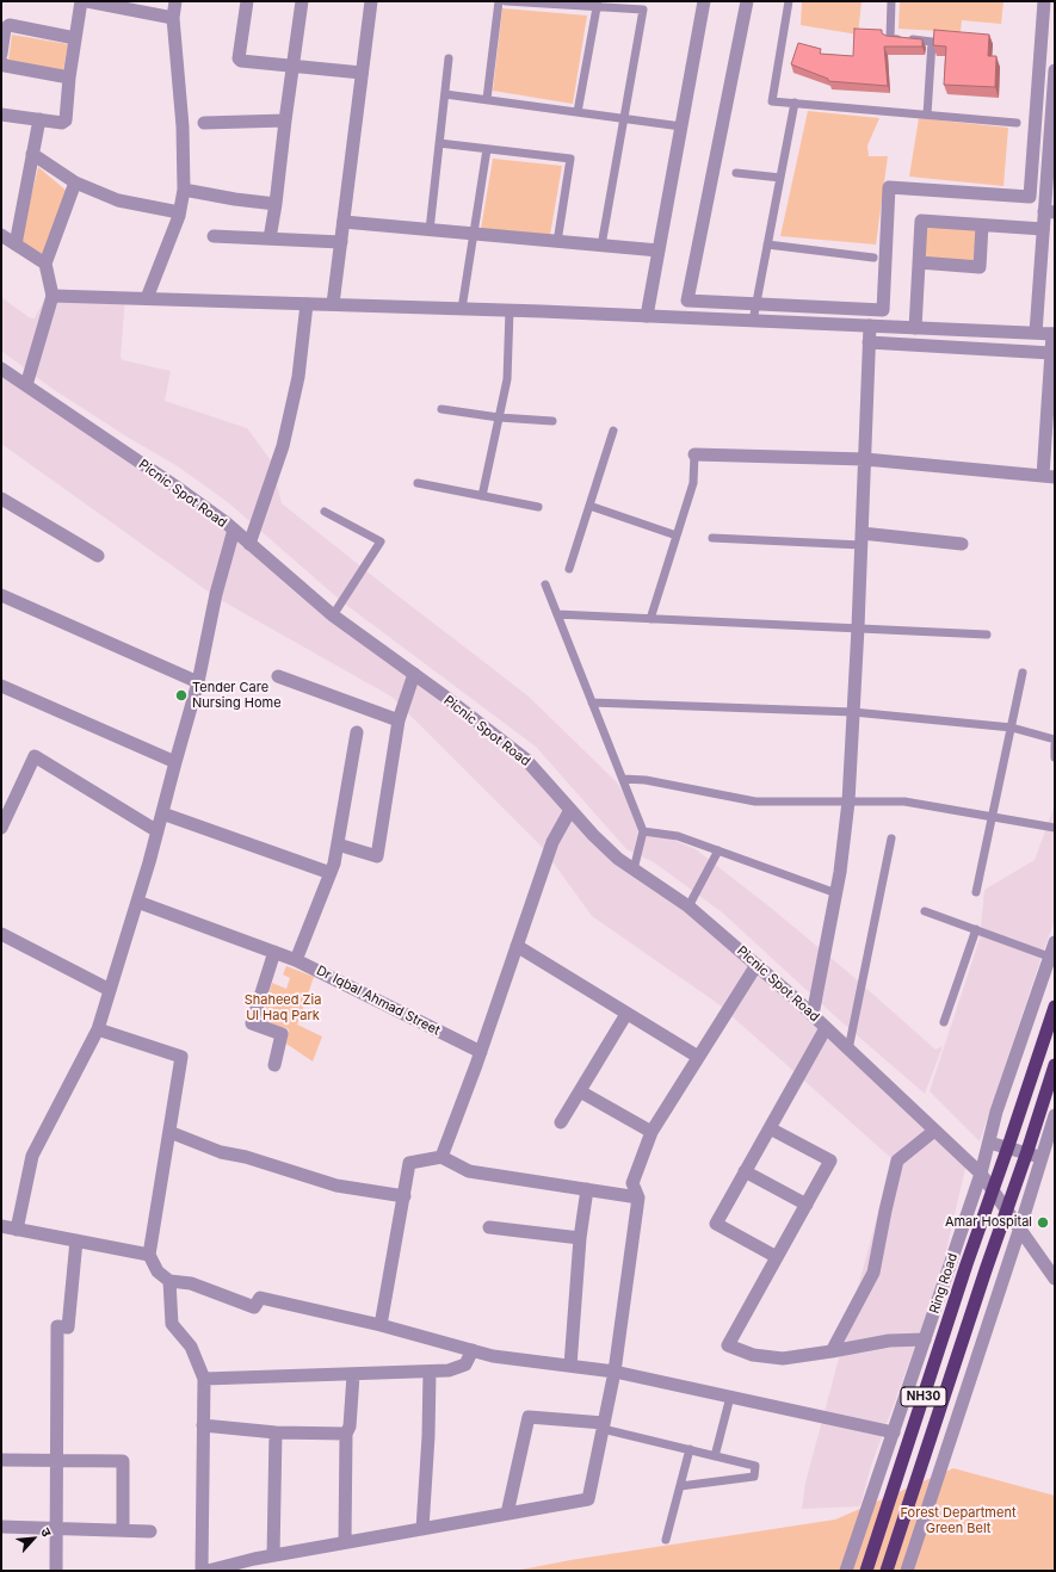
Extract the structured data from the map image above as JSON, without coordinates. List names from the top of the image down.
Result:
{
  "streets": {
    "highway": ["Ring Road", "NH30"],
    "street": ["Picnic Spot Road", "Dr Iqbal Ahmad Street"]
  },
  "parks": ["Shaheed Zia Ul Haq Park", "Forest Department Green Belt"],
  "places": ["Tender Care Nursing Home", "Amar Hospital"],
  "north": "top right"
}
